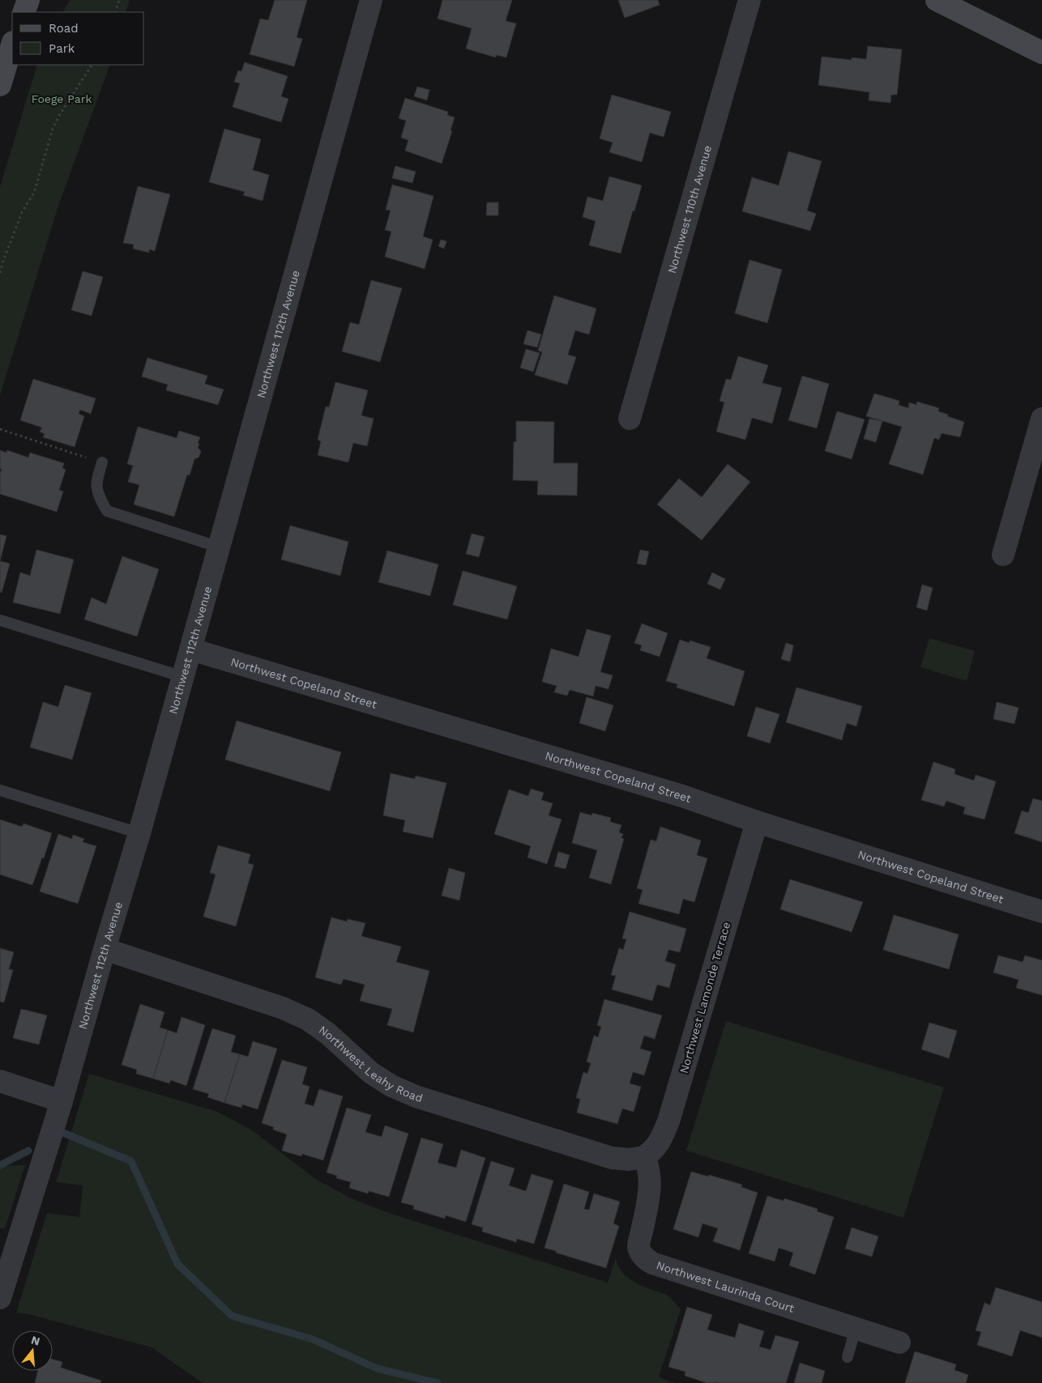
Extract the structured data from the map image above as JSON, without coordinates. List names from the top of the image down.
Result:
{
  "streets": {
    "street": [
      "Northwest 110th Avenue",
      "Northwest 112th Avenue",
      "Northwest Copeland Street",
      "Northwest Lamonde Terrace",
      "Northwest Leahy Road",
      "Northwest Laurinda Court"
    ]
  },
  "crossings": [
    ["Northwest 112th Avenue", "Northwest Copeland Street"],
    ["Northwest 112th Avenue", "Northwest Leahy Road"],
    ["Northwest Copeland Street", "Northwest Lamonde Terrace"],
    ["Northwest Lamonde Terrace", "Northwest Leahy Road"],
    ["Northwest Lamonde Terrace", "Northwest Laurinda Court"],
    ["Northwest Leahy Road", "Northwest Laurinda Court"]
  ],
  "parks": ["Foege Park"],
  "legend": ["Road", "Park"],
  "north": "top"
}
